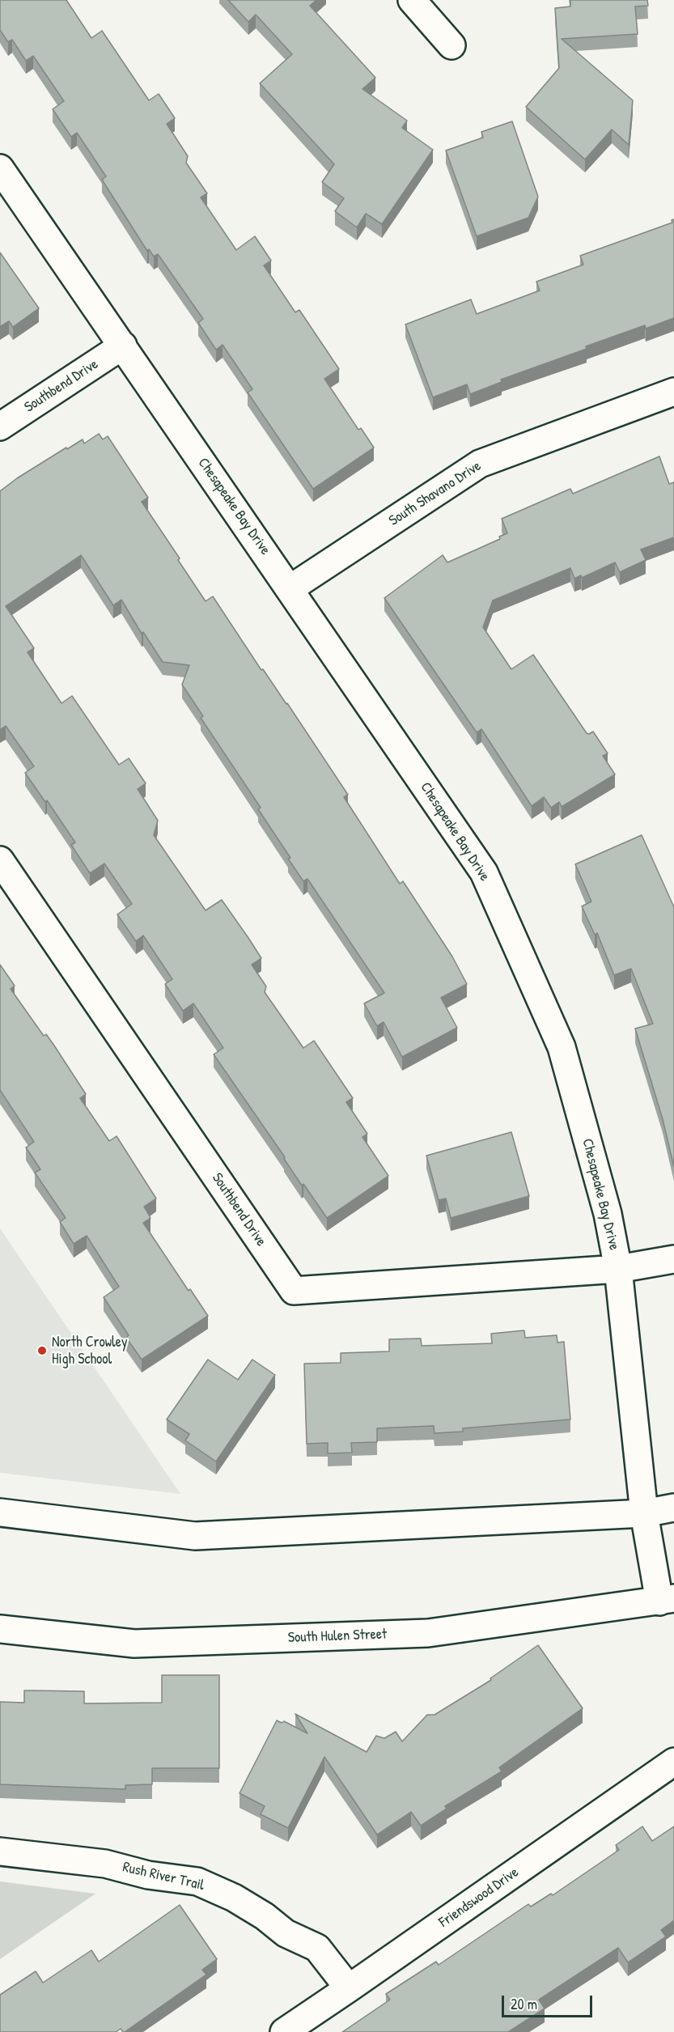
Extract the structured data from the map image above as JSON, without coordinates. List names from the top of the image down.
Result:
{
  "streets": {
    "street": [
      "Southbend Drive",
      "South Shavano Drive",
      "Chesapeake Bay Drive",
      "South Hulen Street",
      "Rush River Trail",
      "Friendswood Drive"
    ]
  },
  "crossings": [
    ["Southbend Drive", "Chesapeake Bay Drive"],
    ["South Shavano Drive", "Chesapeake Bay Drive"],
    ["Chesapeake Bay Drive", "South Hulen Street"],
    ["Rush River Trail", "Friendswood Drive"]
  ],
  "places": ["North Crowley High School"],
  "scale_bar": "20 m"
}
